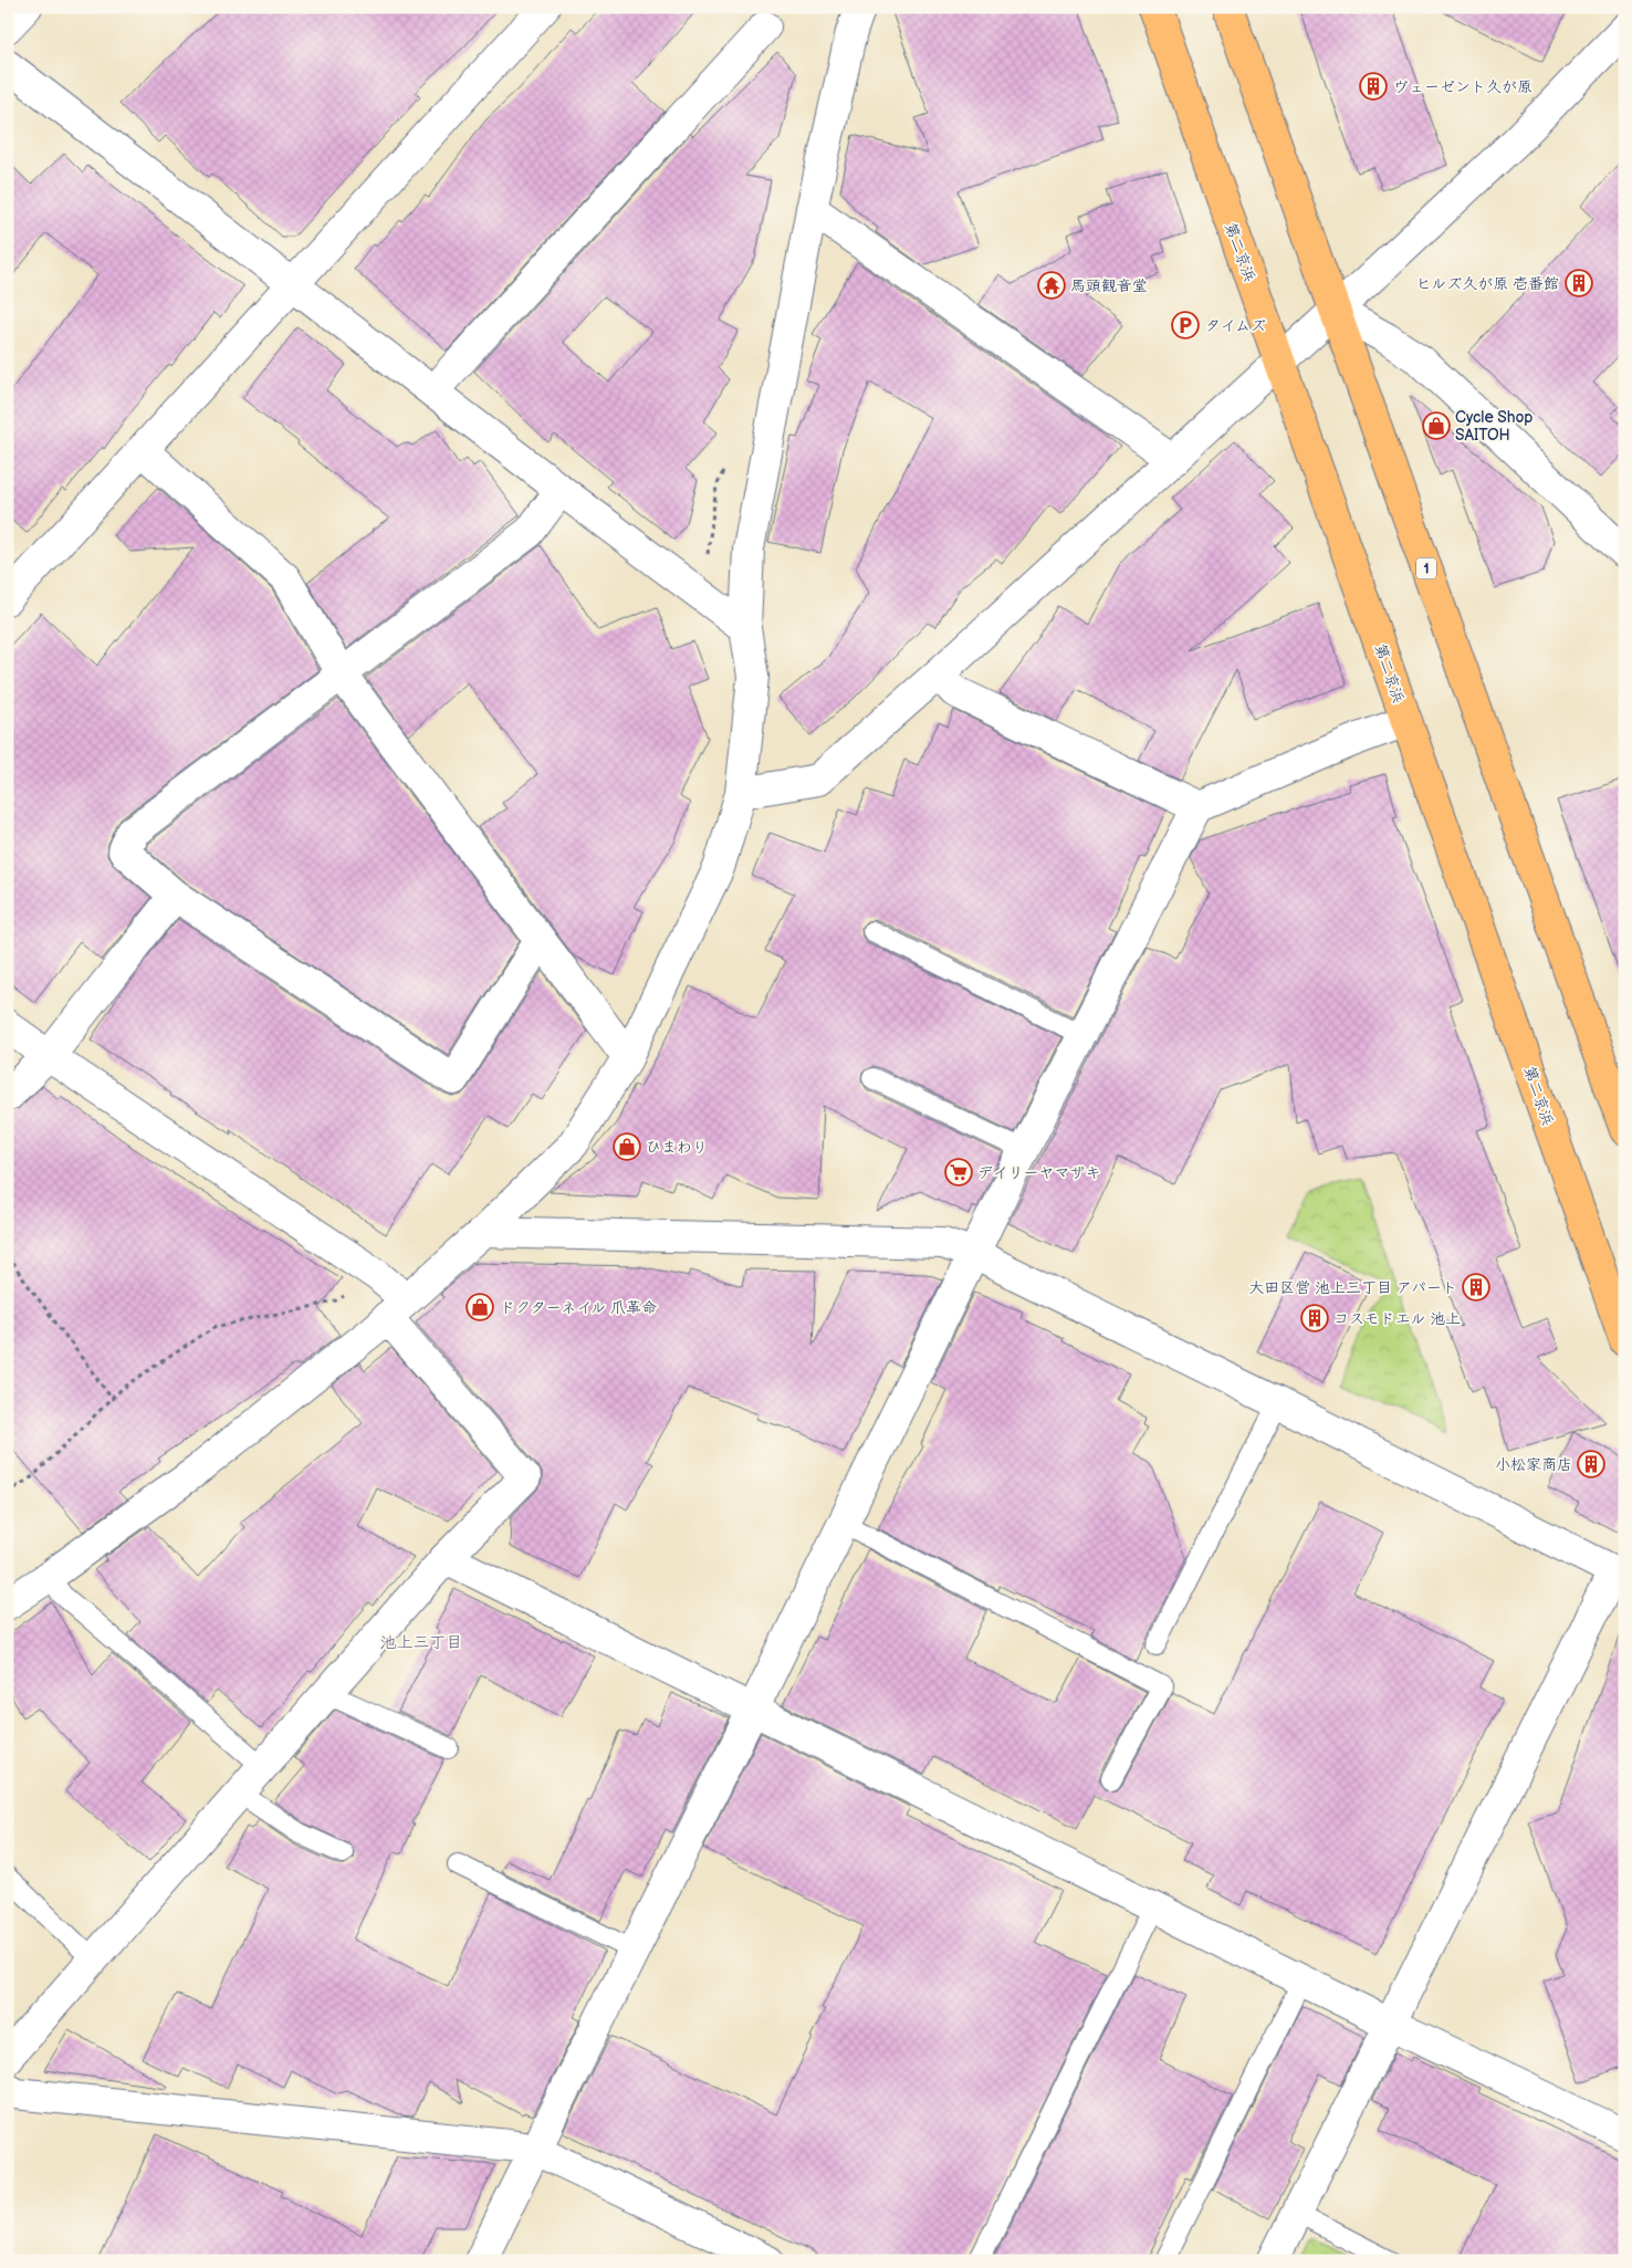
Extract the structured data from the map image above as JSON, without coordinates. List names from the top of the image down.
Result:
{
  "streets": {
    "highway": ["第二京浜", "1"]
  },
  "districts": ["池上三丁目"],
  "places": {
    "building": [
      "ヴェーゼント久が原",
      "ヒルズ久が原 壱番館",
      "大田区営 池上三丁目 アパート",
      "コスモドエル 池上",
      "小松家商店"
    ],
    "temple": ["馬頭観音堂"],
    "parking": ["タイムズ"],
    "shop": ["Cycle Shop SAITOH", "ひまわり", "ドクターネイル 爪革命"],
    "supermarket": ["デイリーヤマザキ"]
  }
}
